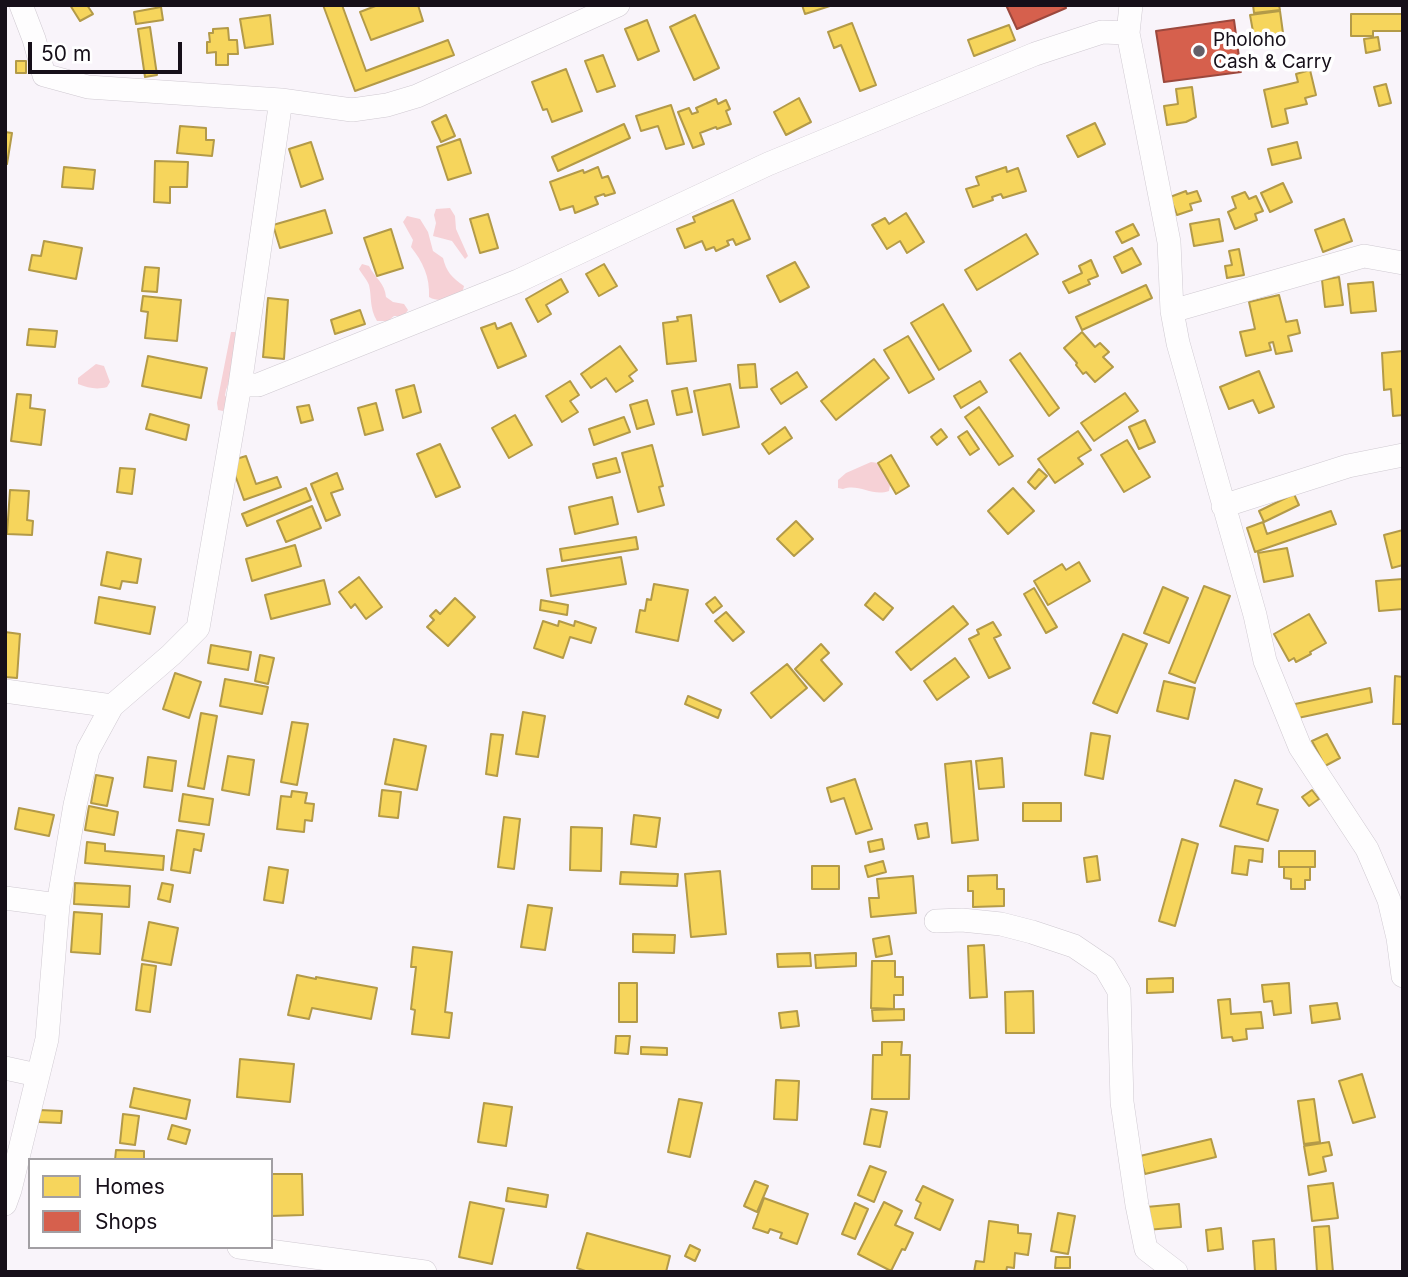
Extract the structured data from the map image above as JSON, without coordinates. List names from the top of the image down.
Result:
{
  "places": ["Pholoho Cash & Carry"],
  "legend": ["Homes", "Shops"],
  "scale_bar": "50 m"
}
